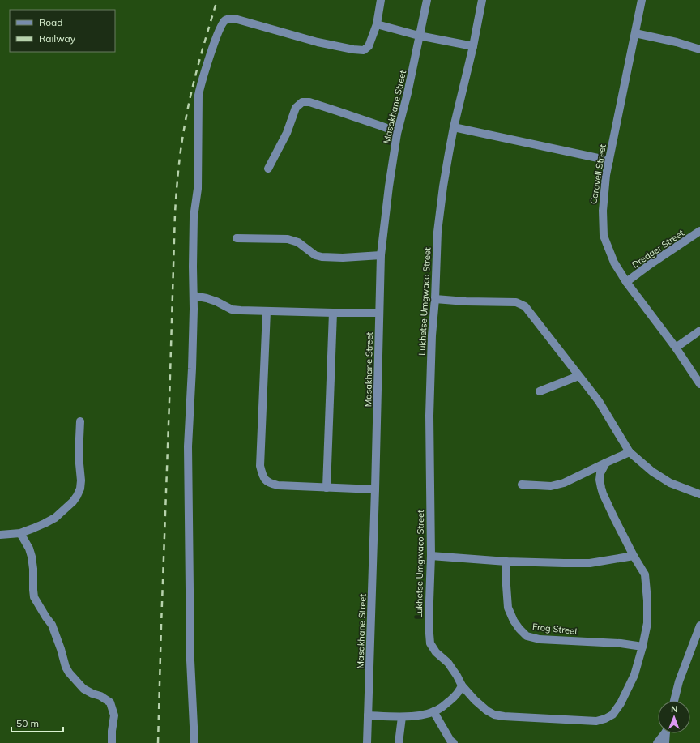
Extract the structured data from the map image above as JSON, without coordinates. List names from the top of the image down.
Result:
{
  "streets": {
    "street": [
      "Masakhane Street",
      "Caravell Street",
      "Dredger Street",
      "Lukhetse Umgwaco Street",
      "Frog Street"
    ]
  },
  "crossings": [
    ["Caravell Street", "Dredger Street"],
    ["Lukhetse Umgwaco Street", "Frog Street"]
  ],
  "legend": ["Road", "Railway"],
  "scale_bar": "50 m",
  "north": "top"
}
